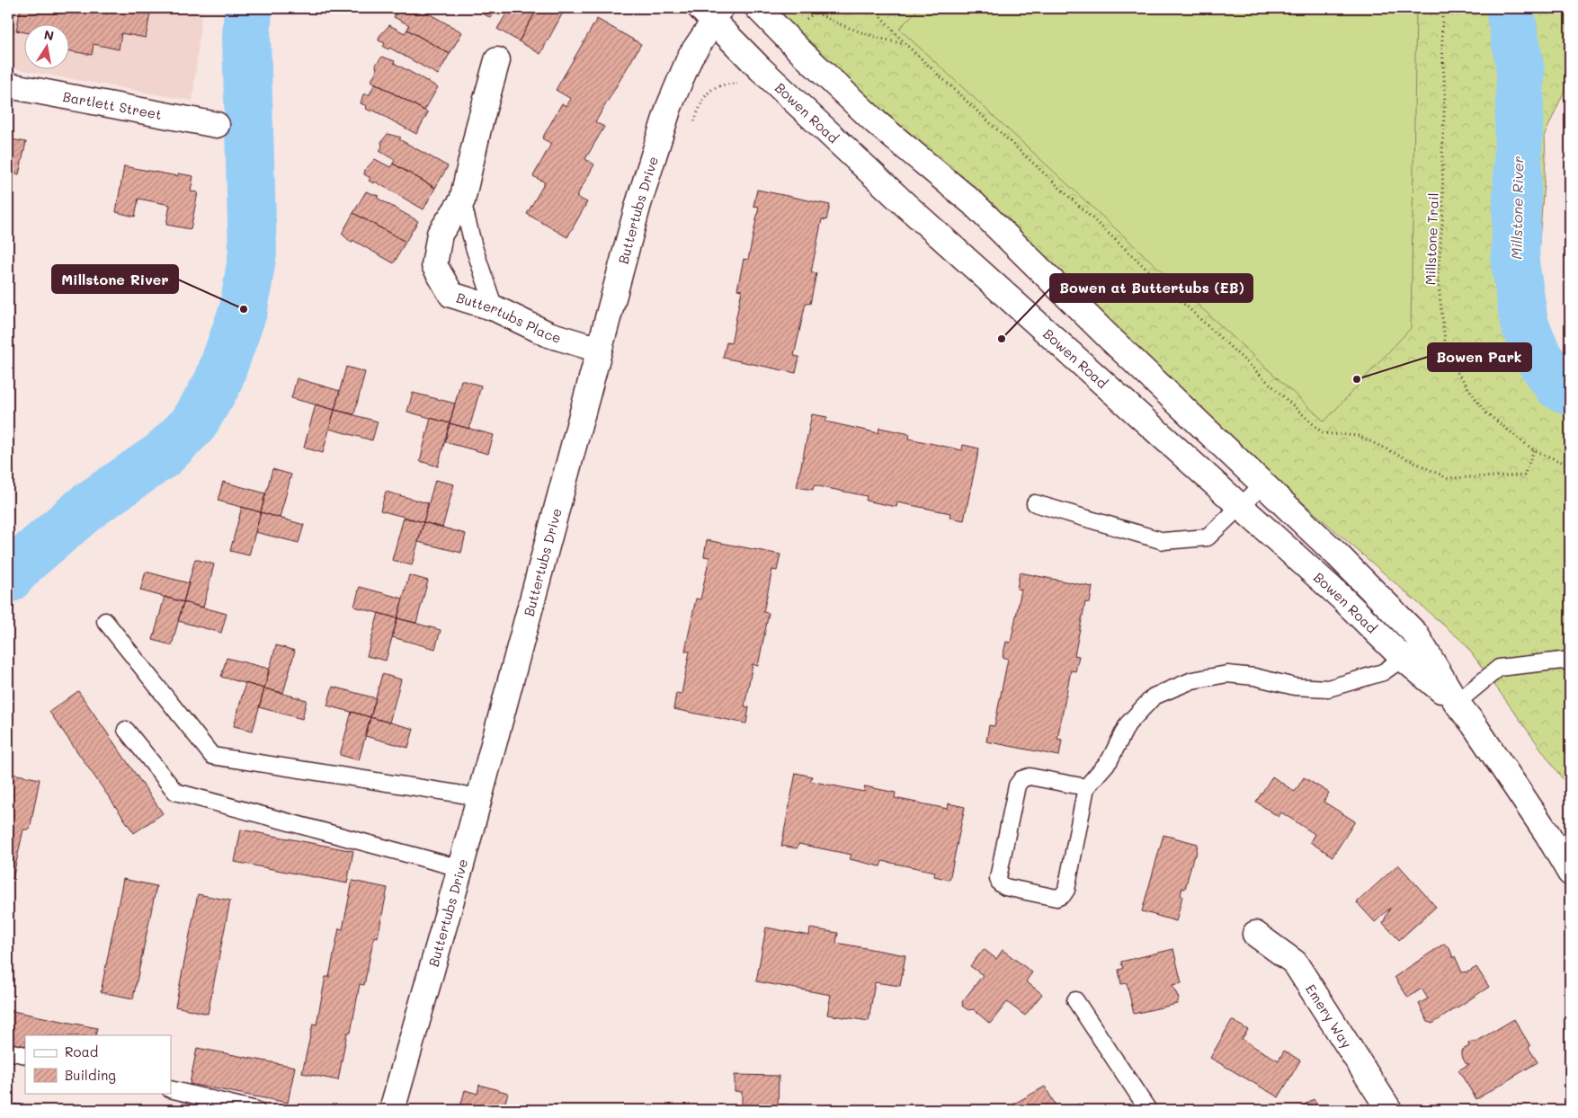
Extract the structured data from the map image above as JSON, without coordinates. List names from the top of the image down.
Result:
{
  "streets": {
    "main road": [
      "Bartlett Street",
      "Bowen Road",
      "Buttertubs Drive",
      "Buttertubs Place",
      "Emery Way"
    ],
    "path": ["Millstone Trail"]
  },
  "crossings": [
    ["Bowen Road", "Buttertubs Drive"],
    ["Buttertubs Drive", "Buttertubs Place"]
  ],
  "water": ["Millstone River"],
  "places": ["Millstone River", "Bowen at Buttertubs (EB)", "Bowen Park"],
  "legend": ["Road", "Building"],
  "north": "top"
}
